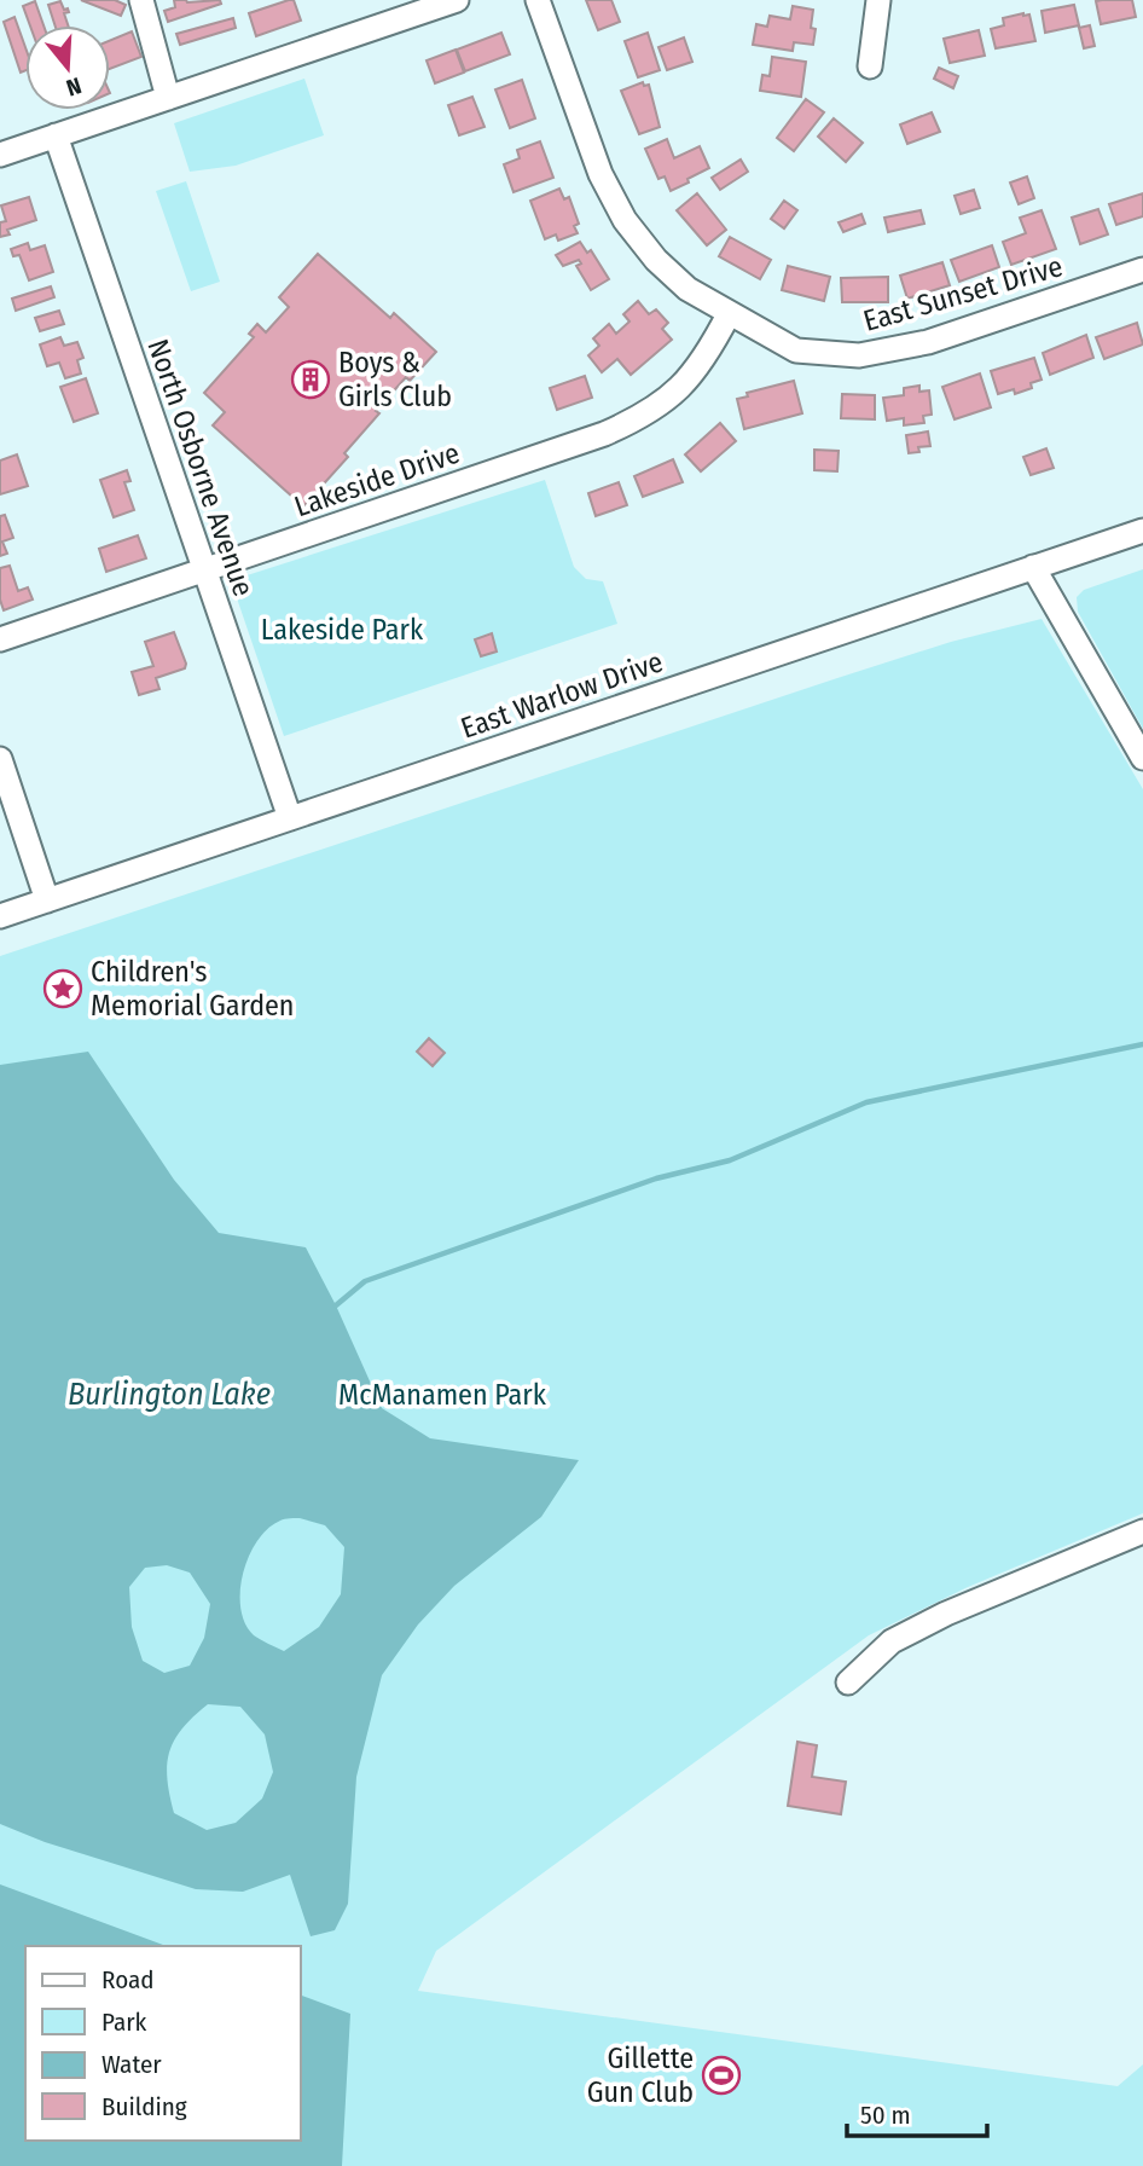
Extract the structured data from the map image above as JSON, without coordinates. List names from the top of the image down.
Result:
{
  "streets": {
    "street": [
      "East Sunset Drive",
      "North Osborne Avenue",
      "Lakeside Drive",
      "East Warlow Drive"
    ]
  },
  "crossings": [
    ["East Sunset Drive", "Lakeside Drive"],
    ["North Osborne Avenue", "Lakeside Drive"],
    ["North Osborne Avenue", "East Warlow Drive"]
  ],
  "water": ["Burlington Lake"],
  "parks": ["Lakeside Park", "McManamen Park"],
  "places": {
    "building": ["Boys & Girls Club"],
    "place": ["Children's Memorial Garden"],
    "sports": ["Gillette Gun Club"]
  },
  "legend": [
    "Road",
    "Park",
    "Water",
    "Building"
  ],
  "scale_bar": "50 m",
  "north": "bottom"
}
